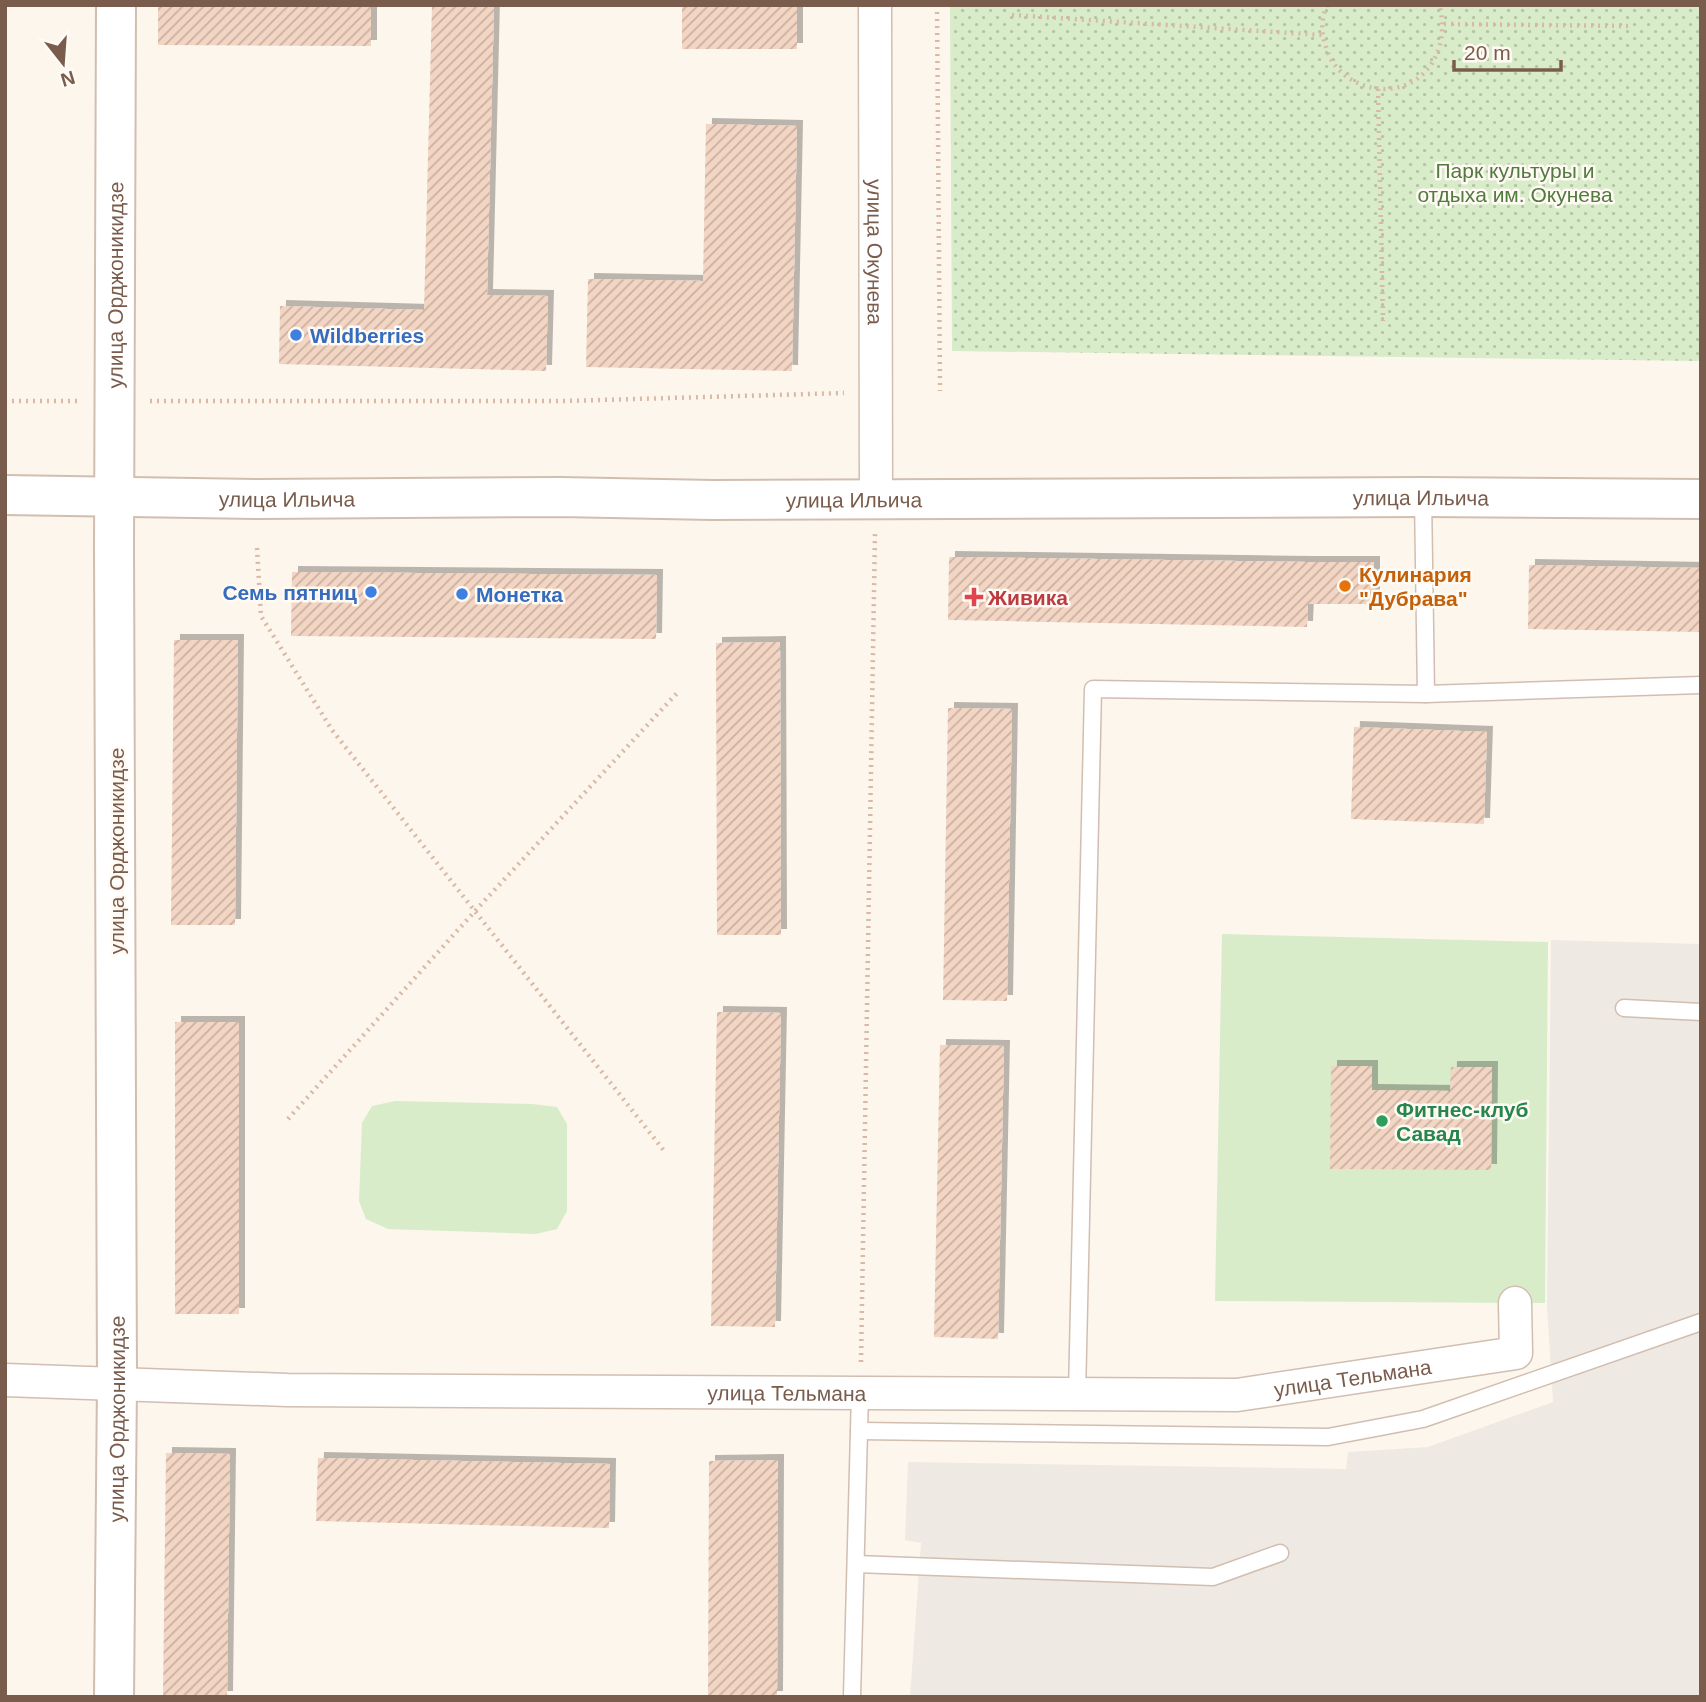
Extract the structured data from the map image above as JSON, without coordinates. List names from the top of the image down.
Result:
{
  "streets": {
    "street": [
      "улица Окунева",
      "улица Орджоникидзе",
      "улица Ильича",
      "улица Тельмана"
    ]
  },
  "crossings": [
    ["улица Окунева", "улица Ильича"],
    ["улица Орджоникидзе", "улица Ильича"],
    ["улица Орджоникидзе", "улица Тельмана"]
  ],
  "parks": ["Парк культуры и отдыха им. Окунева"],
  "places": {
    "other": [
      "Wildberries",
      "Кулинария \"Дубрава\"",
      "Семь пятниц",
      "Монетка",
      "Фитнес-клуб Савад"
    ],
    "health": ["Живика"]
  },
  "scale_bar": "20 m",
  "north": "bottom"
}
